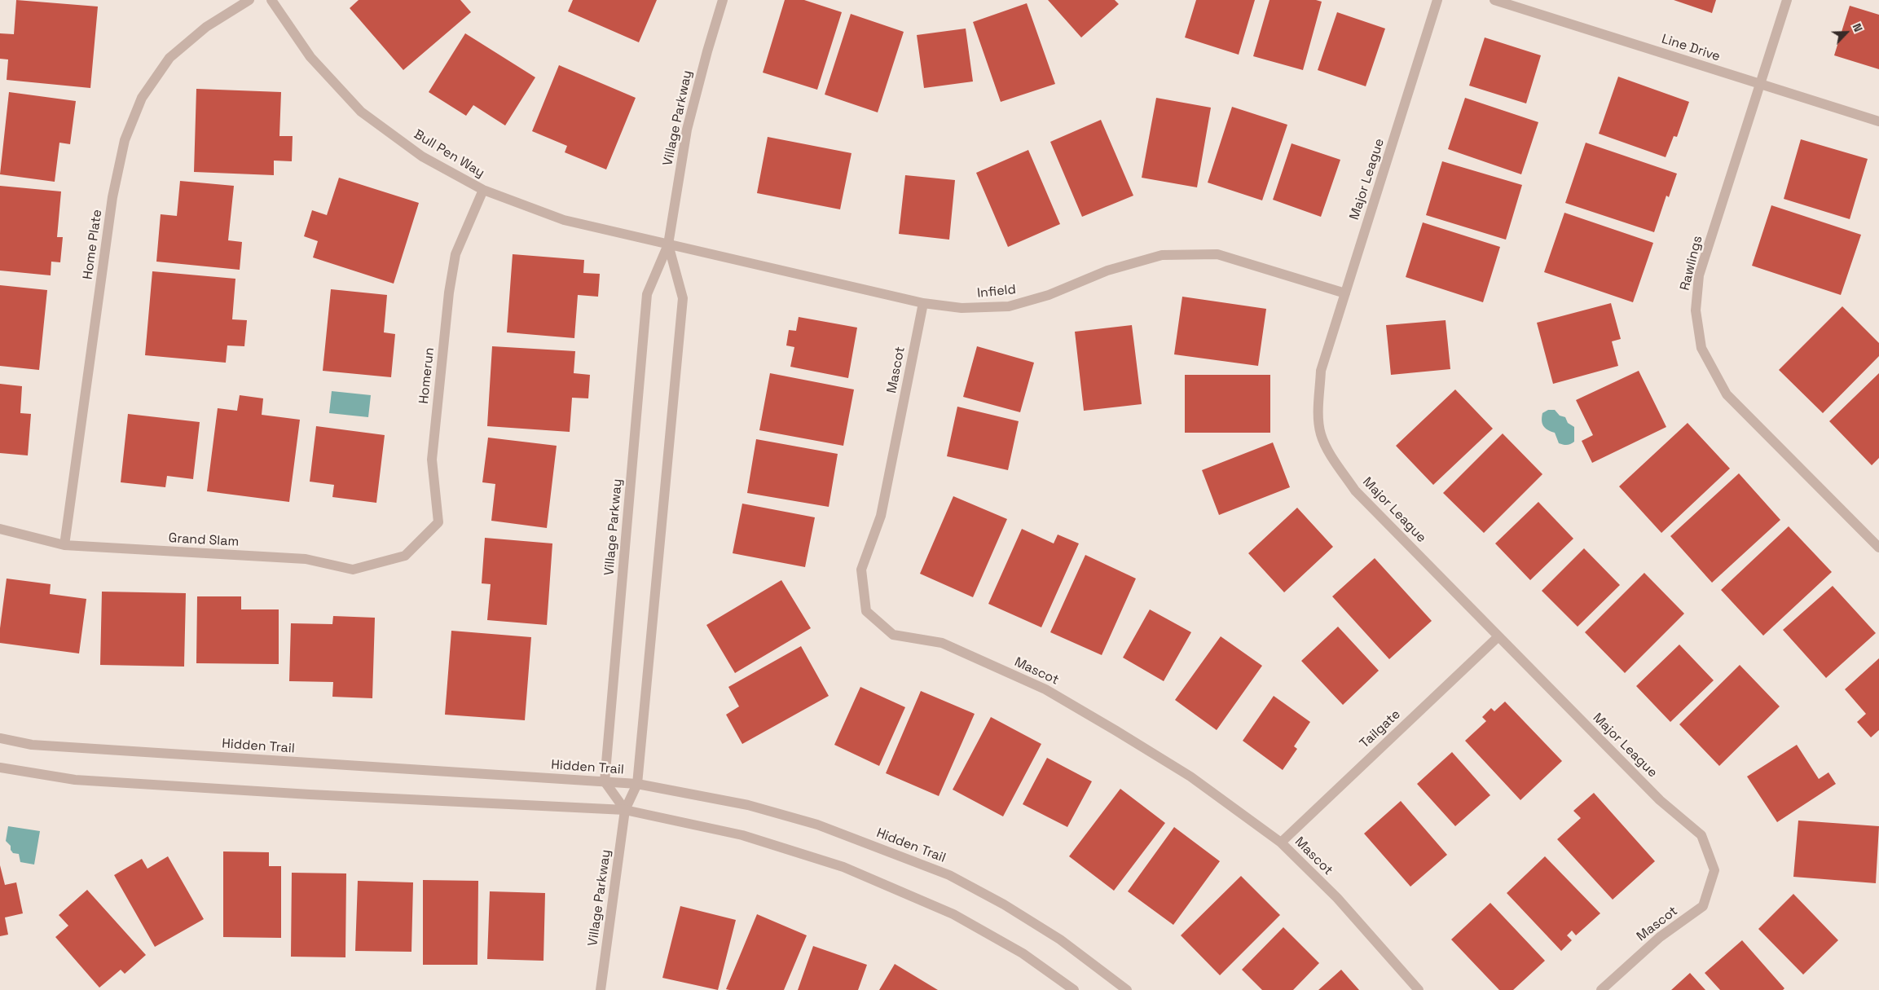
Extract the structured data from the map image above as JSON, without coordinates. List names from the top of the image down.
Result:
{
  "streets": {
    "street": [
      "Line Drive",
      "Village Parkway",
      "Bull Pen Way",
      "Major League",
      "Home Plate",
      "Rawlings",
      "Infield",
      "Mascot",
      "Homerun",
      "Grand Slam",
      "Tailgate",
      "Hidden Trail"
    ]
  },
  "crossings": [
    ["Line Drive", "Rawlings"],
    ["Village Parkway", "Bull Pen Way"],
    ["Village Parkway", "Infield"],
    ["Village Parkway", "Hidden Trail"],
    ["Bull Pen Way", "Infield"],
    ["Bull Pen Way", "Homerun"],
    ["Major League", "Infield"],
    ["Major League", "Mascot"],
    ["Major League", "Tailgate"],
    ["Home Plate", "Grand Slam"],
    ["Infield", "Mascot"],
    ["Mascot", "Tailgate"],
    ["Homerun", "Grand Slam"]
  ],
  "north": "top right"
}
